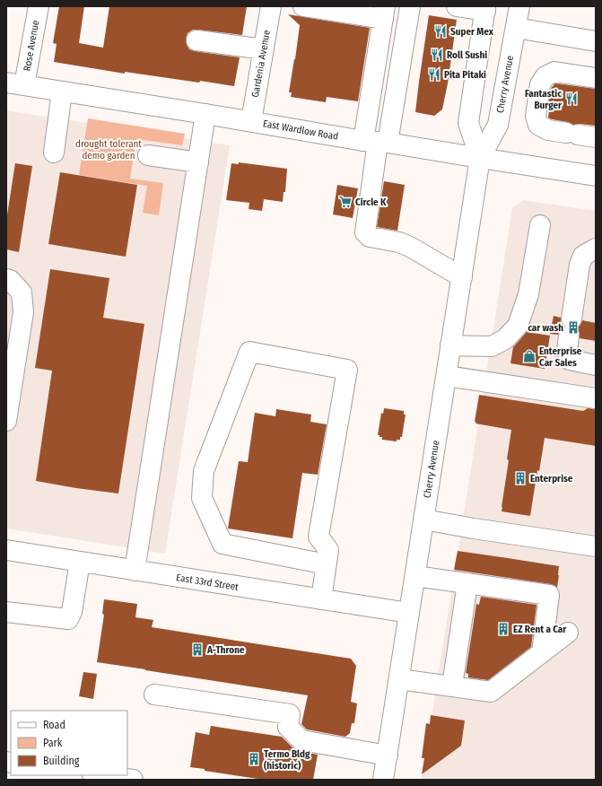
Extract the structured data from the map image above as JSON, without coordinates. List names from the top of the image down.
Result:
{
  "streets": {
    "main road": [
      "Rose Avenue",
      "Gardenia Avenue",
      "Cherry Avenue",
      "East Wardlow Road",
      "East 33rd Street"
    ]
  },
  "crossings": [
    ["Rose Avenue", "East Wardlow Road"],
    ["Gardenia Avenue", "East Wardlow Road"],
    ["Cherry Avenue", "East Wardlow Road"],
    ["Cherry Avenue", "East 33rd Street"]
  ],
  "parks": ["drought tolerant demo garden"],
  "places": {
    "restaurant": [
      "Super Mex",
      "Roll Sushi",
      "Pita Pitaki",
      "Fantastic Burger"
    ],
    "supermarket": ["Circle K"],
    "building": [
      "car wash",
      "Enterprise",
      "EZ Rent a Car",
      "A-Throne",
      "Termo Bldg (historic)"
    ],
    "shop": ["Enterprise Car Sales"]
  },
  "legend": ["Road", "Park", "Building"]
}
